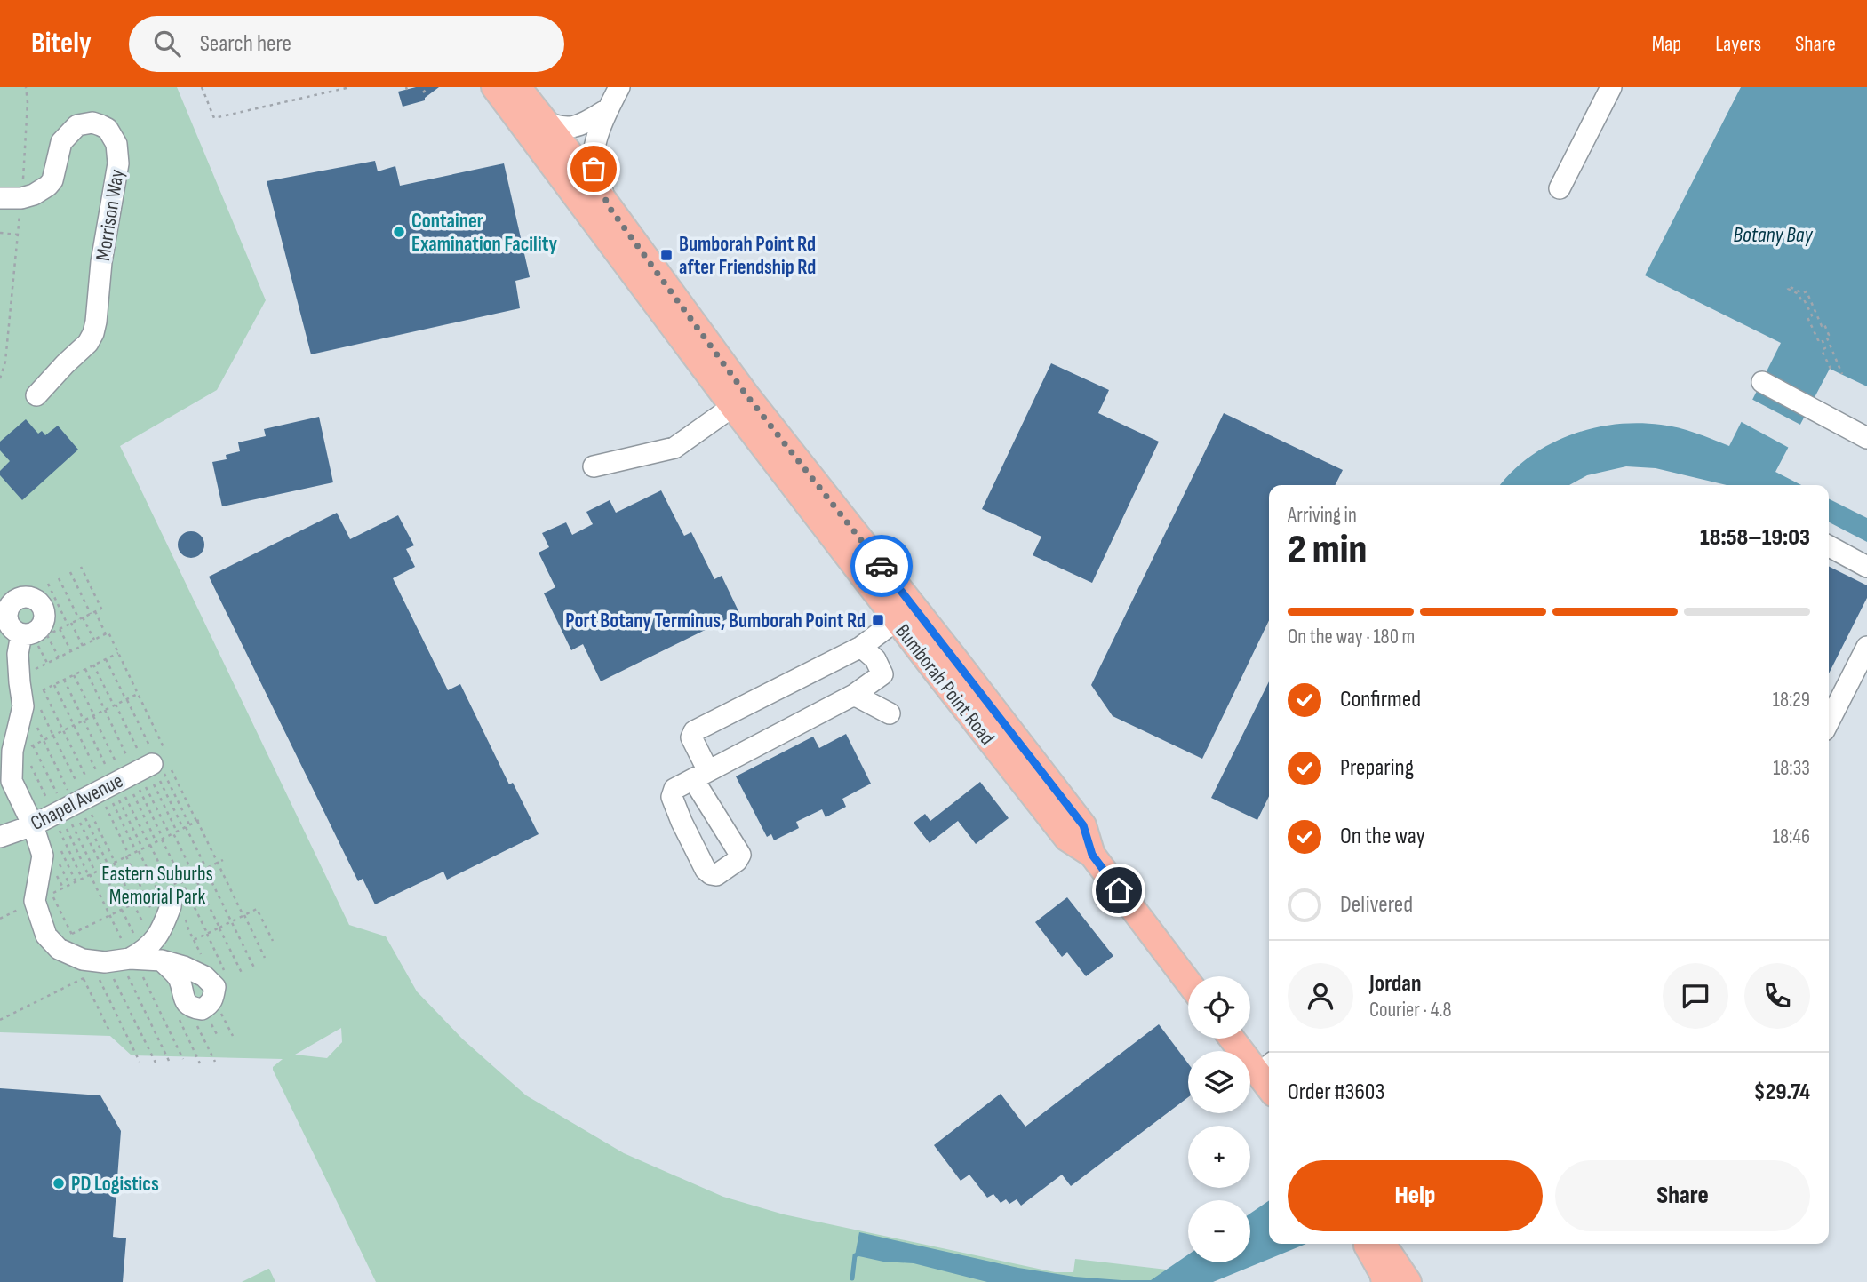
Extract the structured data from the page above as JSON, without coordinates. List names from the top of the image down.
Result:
{
  "streets": {
    "main road": ["Bumborah Point Road"],
    "street": ["Morrison Way", "Chapel Avenue"]
  },
  "water": ["Botany Bay"],
  "parks": ["Eastern Suburbs Memorial Park"],
  "places": {
    "other": ["Container Examination Facility", "PD Logistics"],
    "transit": ["Bumborah Point Rd after Friendship Rd", "Port Botany Terminus, Bumborah Point Rd"]
  },
  "page": {
    "header": "Bitely",
    "search": "Search here",
    "nav": ["Map", "Layers", "Share"],
    "heading": ["2 min", "Arriving in", "18:58–19:03"],
    "panel": [
      "Jordan",
      "Courier · 4.8",
      "Order #3603",
      "$29.74"
    ],
    "bar": "On the way · 180 m",
    "list": [
      ["Confirmed", "18:29"],
      ["Preparing", "18:33"],
      ["On the way", "18:46"],
      "Delivered"
    ],
    "map_buttons": ["+", "−"],
    "buttons": ["Help", "Share"]
  }
}
